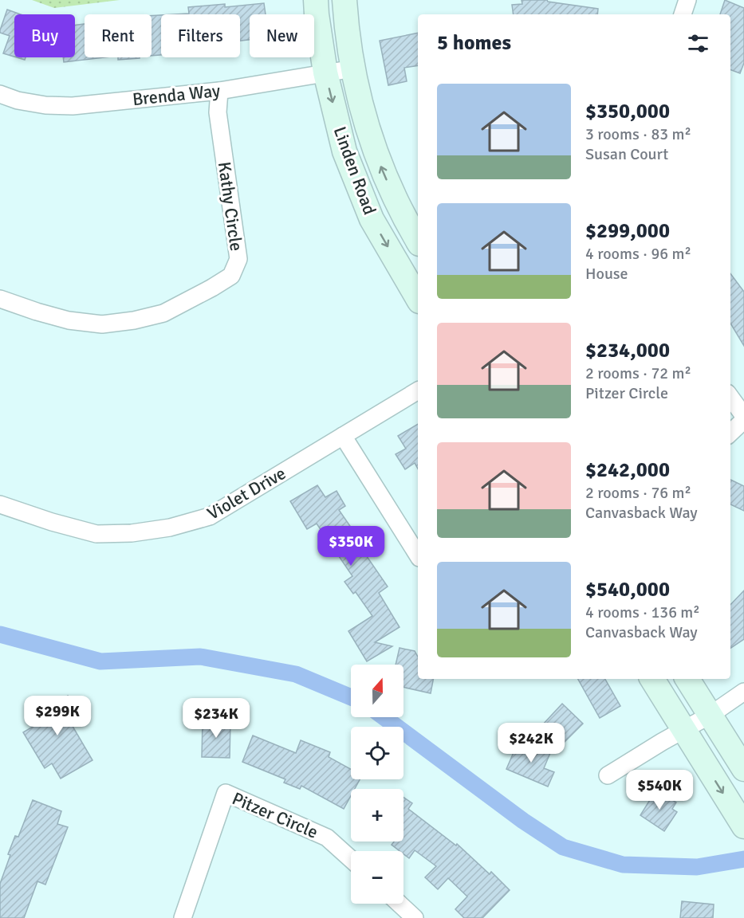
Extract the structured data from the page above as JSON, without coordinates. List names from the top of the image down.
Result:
{
  "streets": {
    "street": [
      "Brenda Way",
      "Linden Road",
      "Kathy Circle",
      "Violet Drive",
      "Pitzer Circle"
    ]
  },
  "crossings": [
    ["Brenda Way", "Linden Road"],
    ["Brenda Way", "Kathy Circle"]
  ],
  "north": "top",
  "page": {
    "chip": [
      "Buy",
      "Rent",
      "Filters",
      "New"
    ],
    "heading": "5 homes",
    "list": [
      {
        "name": "$350,000",
        "note": "3 rooms · 83 m² · Susan Court"
      },
      {
        "name": "$299,000",
        "note": "4 rooms · 96 m² · House"
      },
      {
        "name": "$234,000",
        "note": "2 rooms · 72 m² · Pitzer Circle"
      },
      {
        "name": "$242,000",
        "note": "2 rooms · 76 m² · Canvasback Way"
      },
      {
        "name": "$540,000",
        "note": "4 rooms · 136 m² · Canvasback Way"
      }
    ],
    "price": [
      "$350K",
      "$299K",
      "$234K",
      "$242K",
      "$540K"
    ],
    "map_buttons": ["+", "−"]
  }
}
